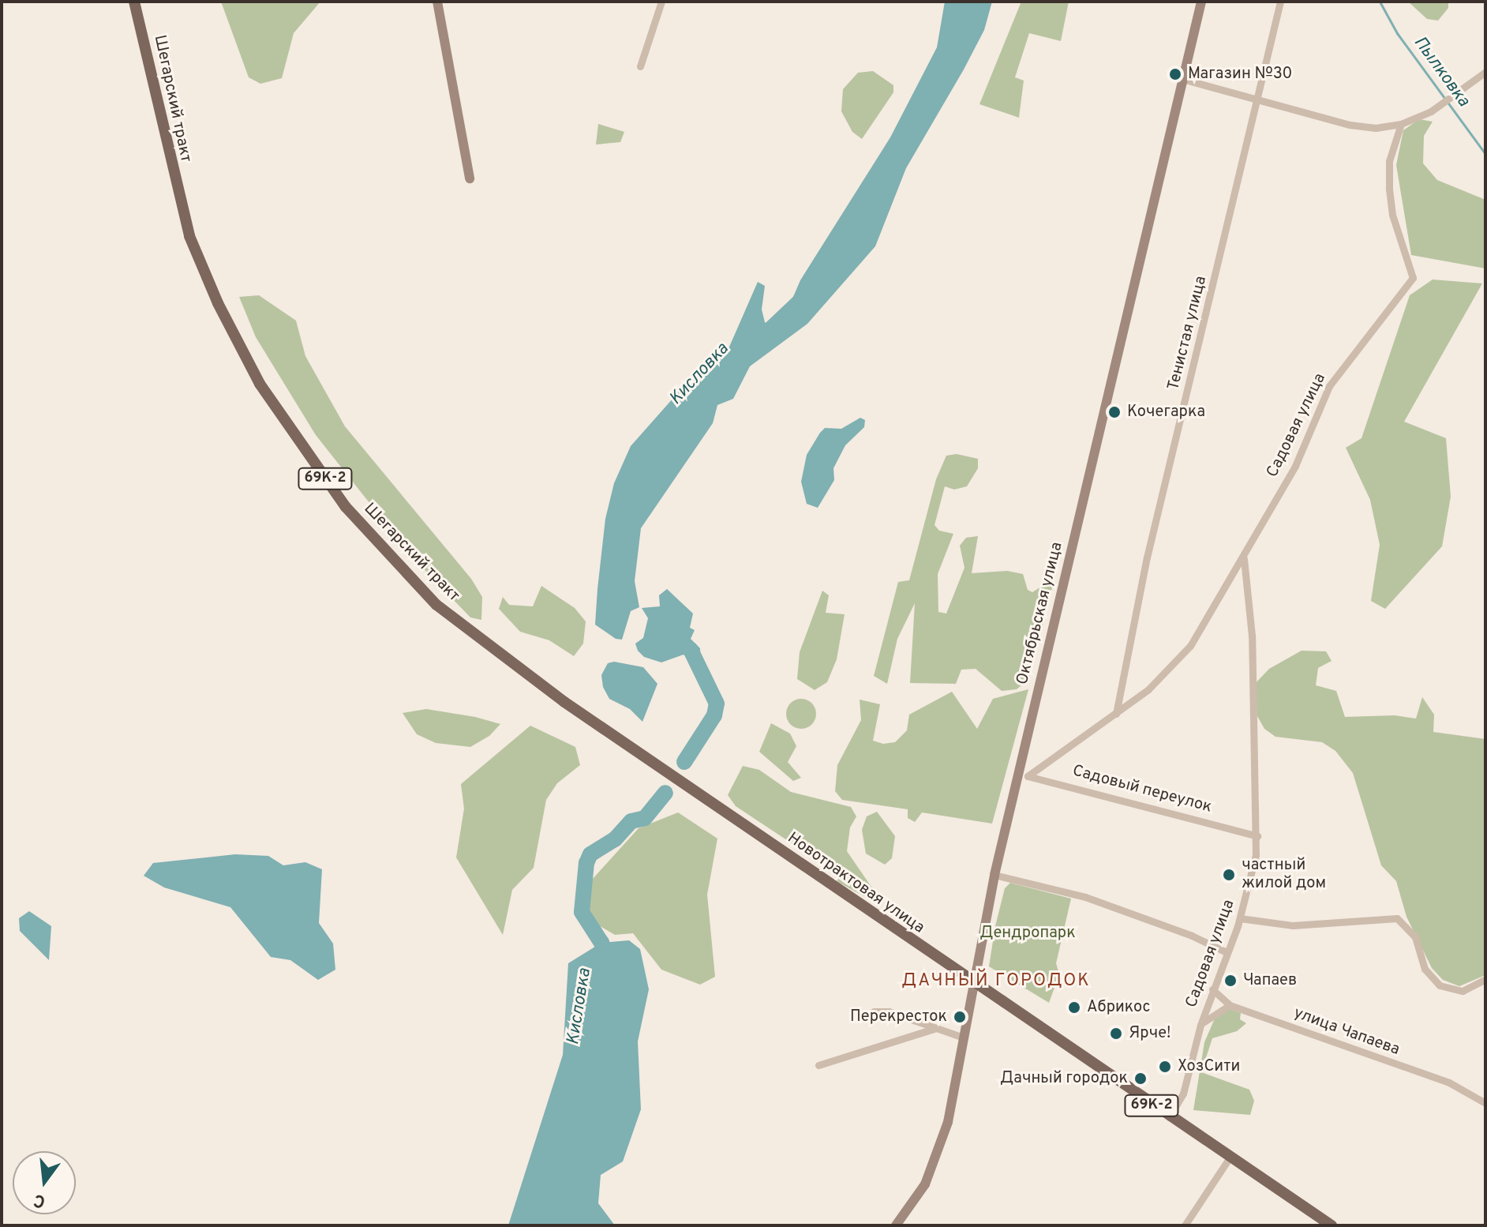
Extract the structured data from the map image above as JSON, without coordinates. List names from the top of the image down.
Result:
{
  "streets": {
    "main road": ["Шегарский тракт", "69К-2", "Новотрактовая улица"],
    "street": [
      "Тенистая улица",
      "Садовая улица",
      "Октябрьская улица",
      "Садовый переулок",
      "улица Чапаева"
    ]
  },
  "crossings": [
    ["Шегарский тракт", "Новотрактовая улица"],
    ["Тенистая улица", "Садовая улица"],
    ["Садовая улица", "69К-2"],
    ["Садовая улица", "Садовый переулок"],
    ["69К-2", "Октябрьская улица"],
    ["69К-2", "Новотрактовая улица"],
    ["Октябрьская улица", "Садовый переулок"],
    ["Октябрьская улица", "Новотрактовая улица"]
  ],
  "districts": ["ДАЧНЫЙ ГОРОДОК"],
  "water": ["Пылковка", "Кисловка"],
  "parks": ["Дендропарк"],
  "places": [
    "Магазин №30",
    "Кочегарка",
    "частный жилой дом",
    "Чапаев",
    "Абрикос",
    "Перекресток",
    "Ярче!",
    "ХозСити",
    "Дачный городок"
  ],
  "north": "bottom"
}
